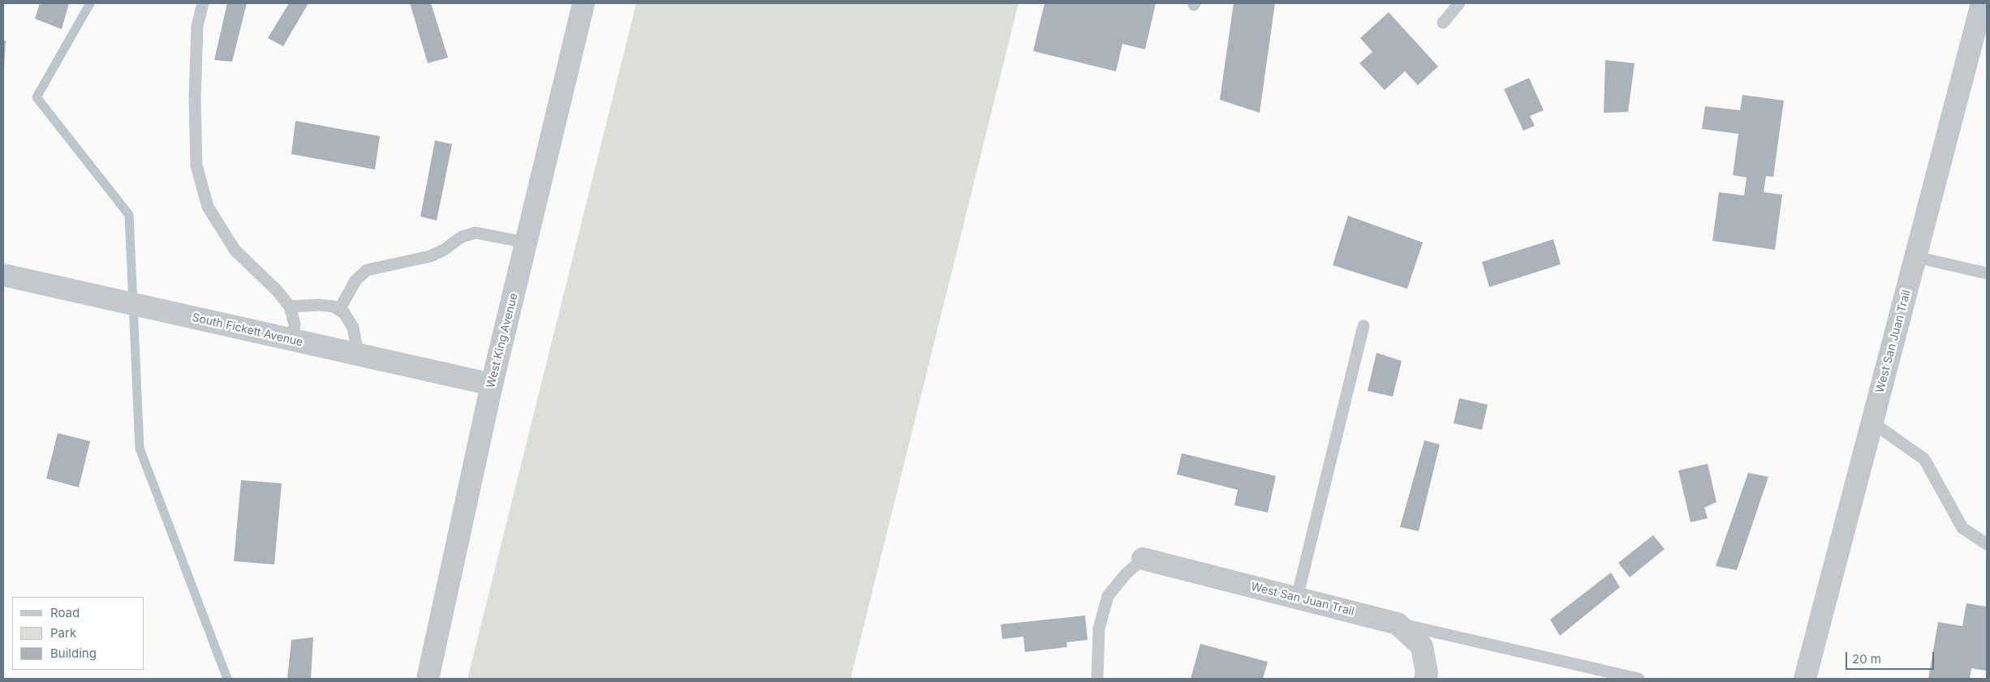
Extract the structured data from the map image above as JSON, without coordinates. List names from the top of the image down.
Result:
{
  "streets": {
    "street": ["South Fickett Avenue", "West King Avenue", "West San Juan Trail"]
  },
  "crossings": [
    ["South Fickett Avenue", "West King Avenue"]
  ],
  "legend": ["Road", "Park", "Building"],
  "scale_bar": "20 m"
}
